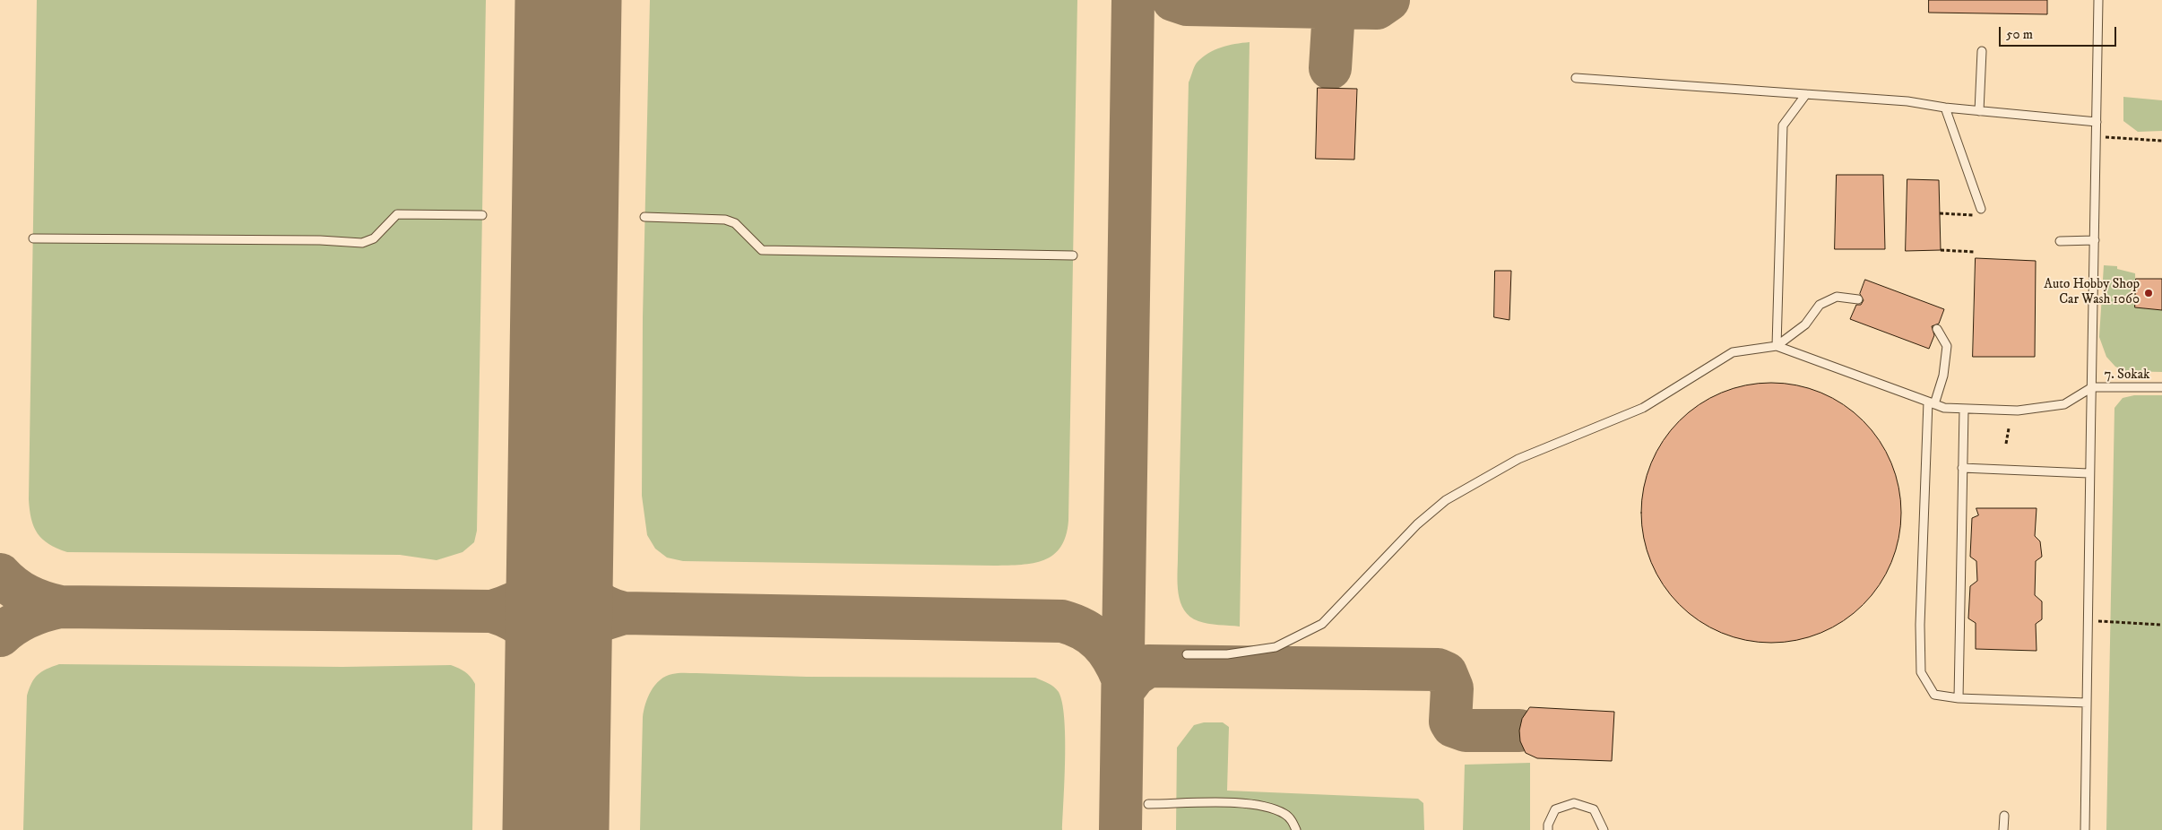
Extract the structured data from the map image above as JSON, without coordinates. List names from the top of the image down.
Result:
{
  "streets": {
    "lane": ["7. Sokak"]
  },
  "places": ["Auto Hobby Shop Car Wash 1060"],
  "scale_bar": "50 m"
}
